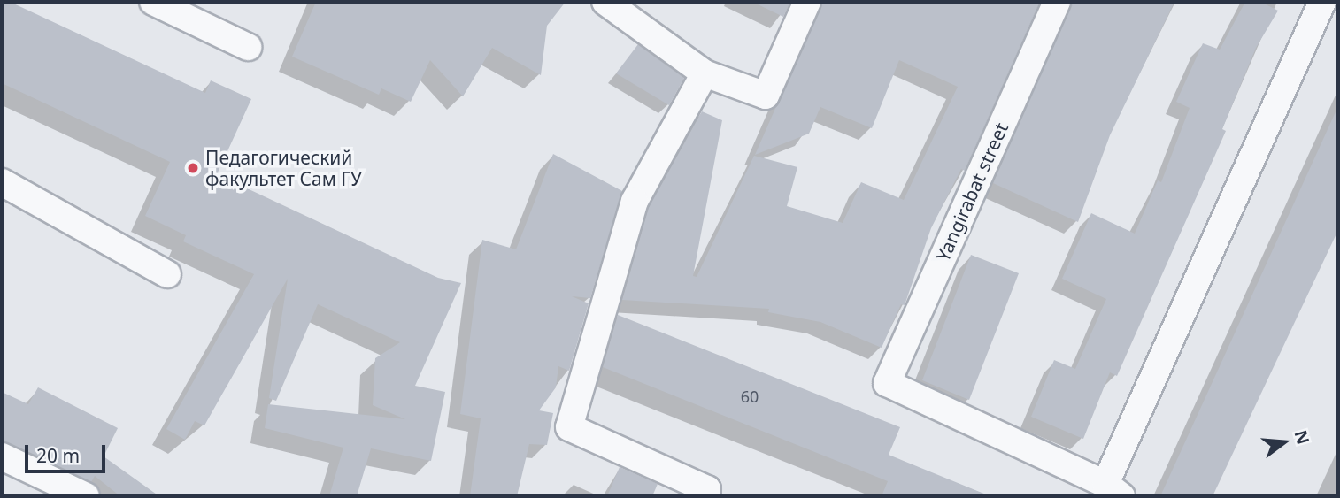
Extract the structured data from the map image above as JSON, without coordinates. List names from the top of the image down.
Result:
{
  "places": ["Педагогический факультет Сам ГУ"],
  "house_numbers": ["60"],
  "scale_bar": "20 m",
  "north": "right"
}
